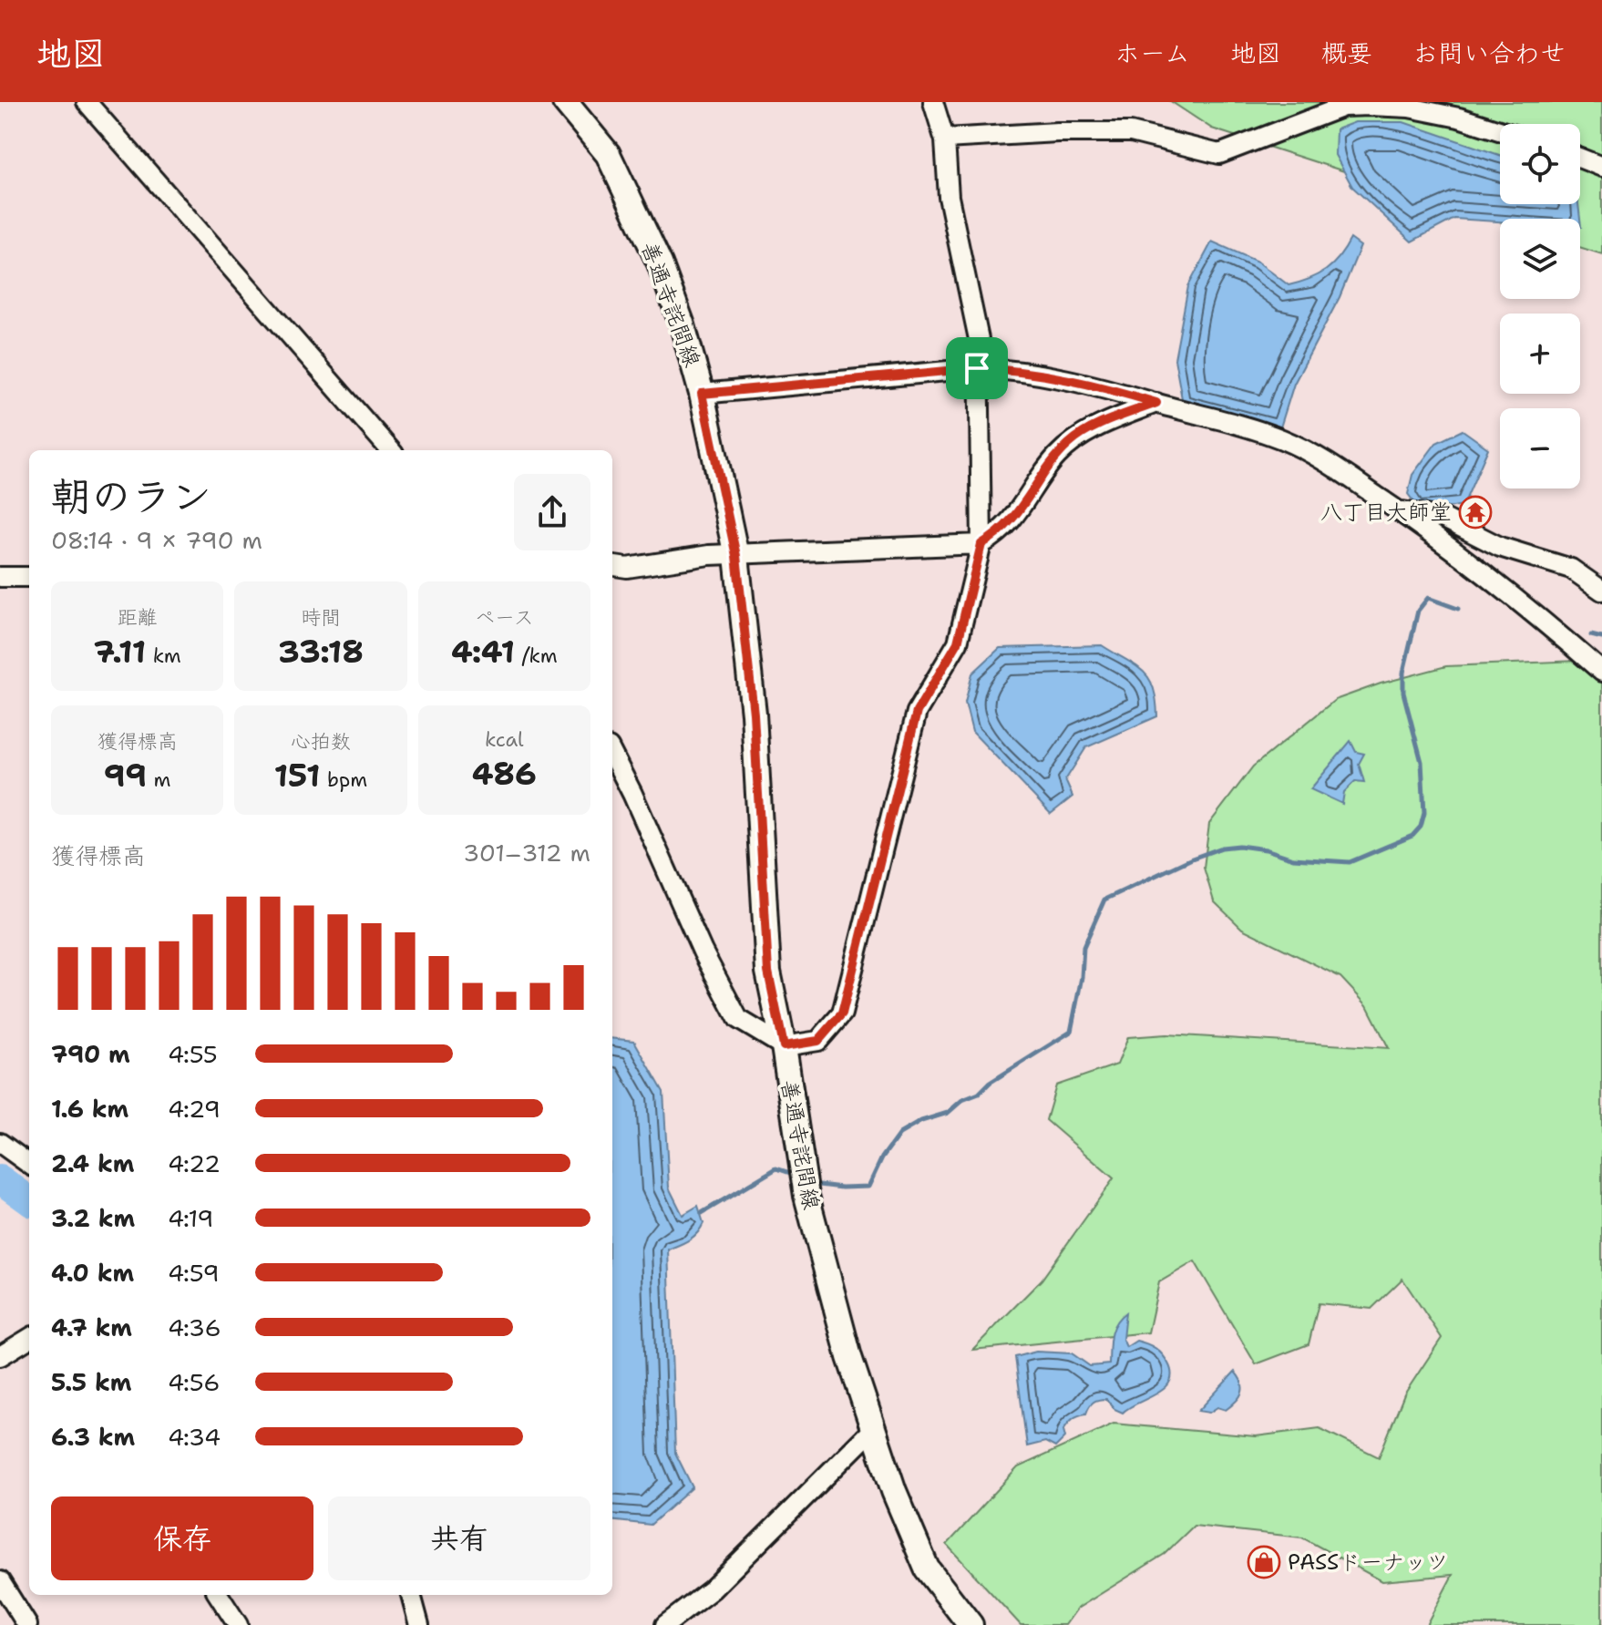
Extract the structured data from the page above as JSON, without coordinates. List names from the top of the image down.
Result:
{
  "streets": {
    "main road": ["善通寺詫間線"]
  },
  "places": {
    "temple": ["八丁目大師堂"],
    "shop": ["PASSドーナッツ"]
  },
  "page": {
    "header": "地図",
    "nav": [
      "ホーム",
      "地図",
      "概要",
      "お問い合わせ"
    ],
    "map_buttons": ["+", "−"],
    "heading": ["朝のラン", "08:14 · 9 × 790 m"],
    "stats": [
      ["距離", "7.11 km"],
      ["時間", "33:18"],
      ["ペース", "4:41 /km"],
      ["獲得標高", "99 m"],
      ["心拍数", "151 bpm"],
      ["kcal", "486"]
    ],
    "chart": ["獲得標高", "301–312 m"],
    "list": [
      {
        "name": "790 m",
        "note": "4:55"
      },
      {
        "name": "1.6 km",
        "note": "4:29"
      },
      {
        "name": "2.4 km",
        "note": "4:22"
      },
      {
        "name": "3.2 km",
        "note": "4:19"
      },
      {
        "name": "4.0 km",
        "note": "4:59"
      },
      {
        "name": "4.7 km",
        "note": "4:36"
      },
      {
        "name": "5.5 km",
        "note": "4:56"
      },
      {
        "name": "6.3 km",
        "note": "4:34"
      }
    ],
    "buttons": ["保存", "共有"]
  }
}
